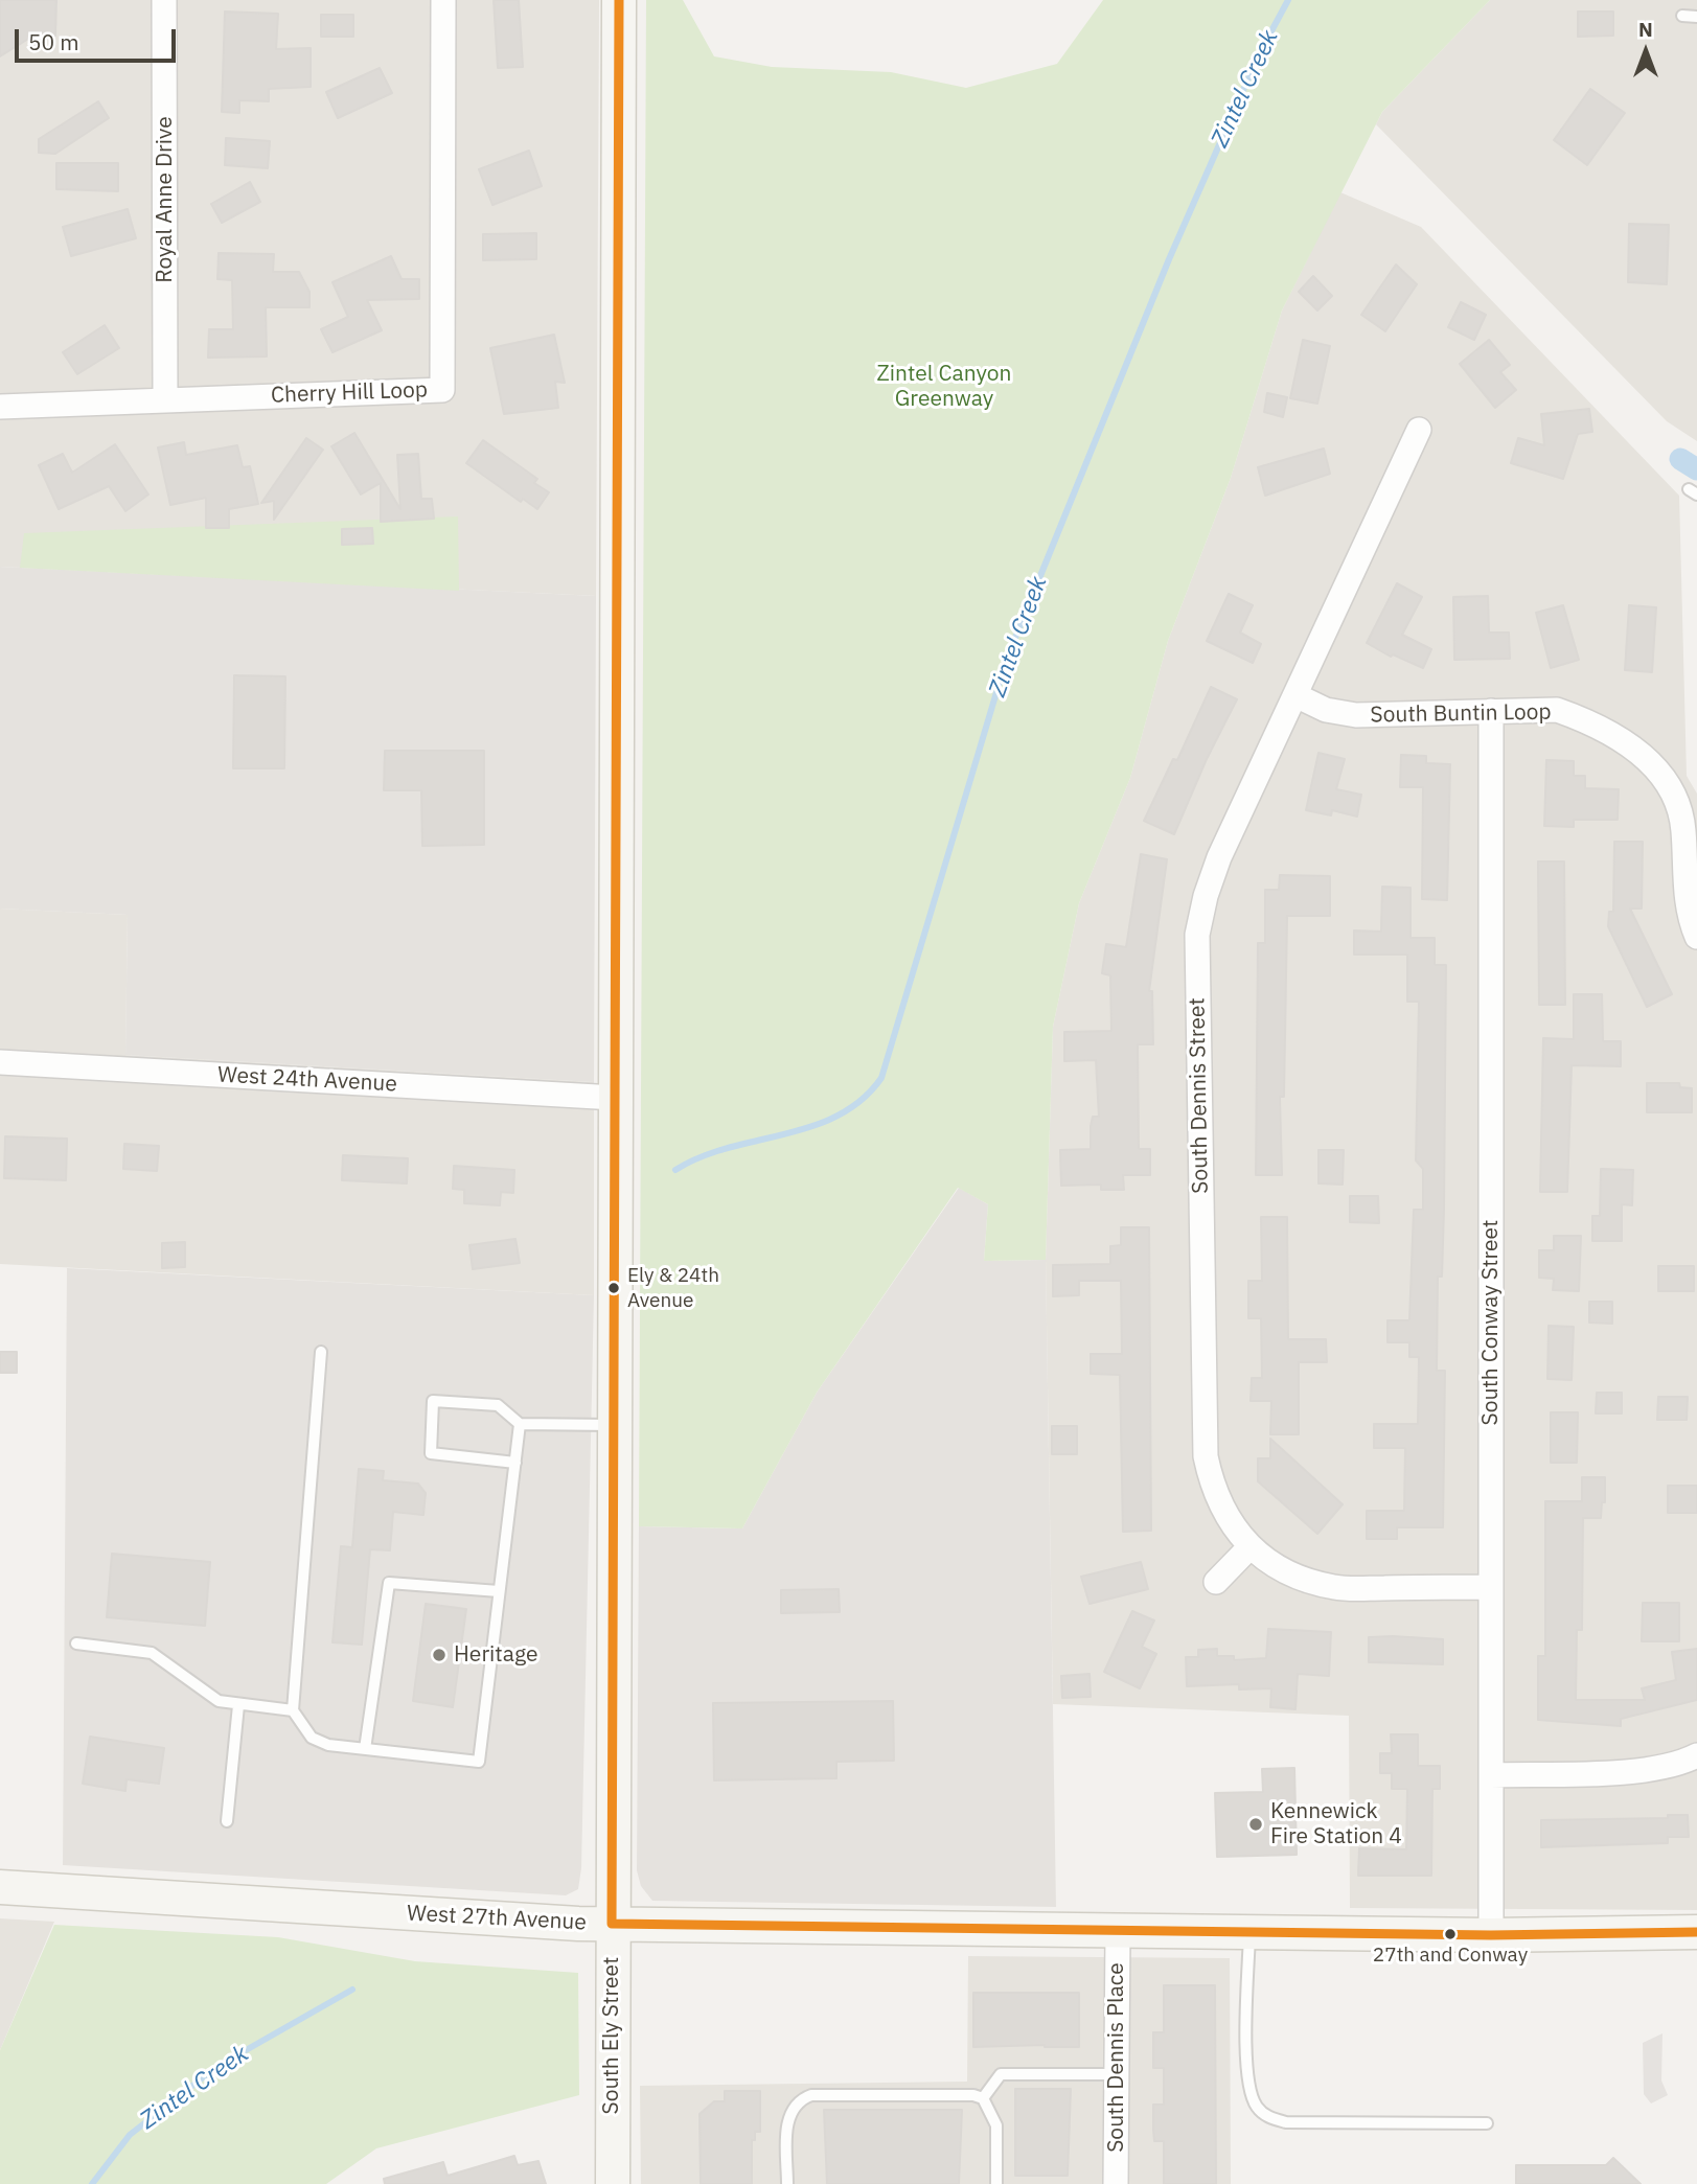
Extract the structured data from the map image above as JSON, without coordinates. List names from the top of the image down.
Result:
{
  "streets": {
    "street": [
      "Royal Anne Drive",
      "Cherry Hill Loop",
      "South Buntin Loop",
      "West 24th Avenue",
      "South Dennis Street",
      "South Conway Street",
      "West 27th Avenue",
      "South Ely Street",
      "South Dennis Place"
    ]
  },
  "crossings": [
    ["Royal Anne Drive", "Cherry Hill Loop"],
    ["South Buntin Loop", "South Dennis Street"],
    ["South Buntin Loop", "South Conway Street"],
    ["West 24th Avenue", "South Ely Street"],
    ["South Dennis Street", "South Conway Street"],
    ["South Conway Street", "West 27th Avenue"],
    ["West 27th Avenue", "South Ely Street"],
    ["West 27th Avenue", "South Dennis Place"]
  ],
  "water": ["Zintel Creek"],
  "parks": ["Zintel Canyon Greenway"],
  "places": [
    "Ely & 24th Avenue",
    "Heritage",
    "Kennewick Fire Station 4",
    "27th and Conway"
  ],
  "scale_bar": "50 m",
  "north": "top"
}
